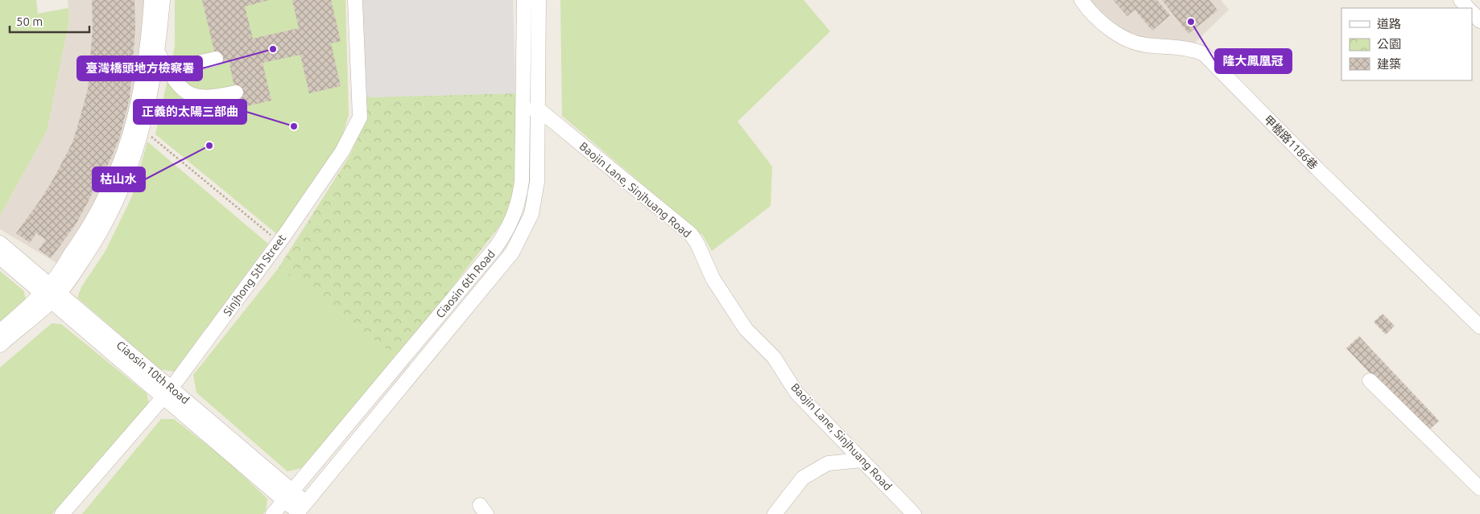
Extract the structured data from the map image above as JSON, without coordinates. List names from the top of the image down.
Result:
{
  "streets": {
    "street": [
      "甲樹路1186巷",
      "Baojin Lane, Sinjhuang Road",
      "Sinjhong 5th Street",
      "Ciaosin 6th Road",
      "Ciaosin 10th Road"
    ]
  },
  "crossings": [
    ["Baojin Lane, Sinjhuang Road", "Ciaosin 6th Road"],
    ["Sinjhong 5th Street", "Ciaosin 10th Road"],
    ["Ciaosin 6th Road", "Ciaosin 10th Road"]
  ],
  "places": [
    "隆大鳳凰冠",
    "臺灣橋頭地方檢察署",
    "正義的太陽三部曲",
    "枯山水"
  ],
  "legend": ["道路", "公園", "建築"],
  "scale_bar": "50 m"
}
